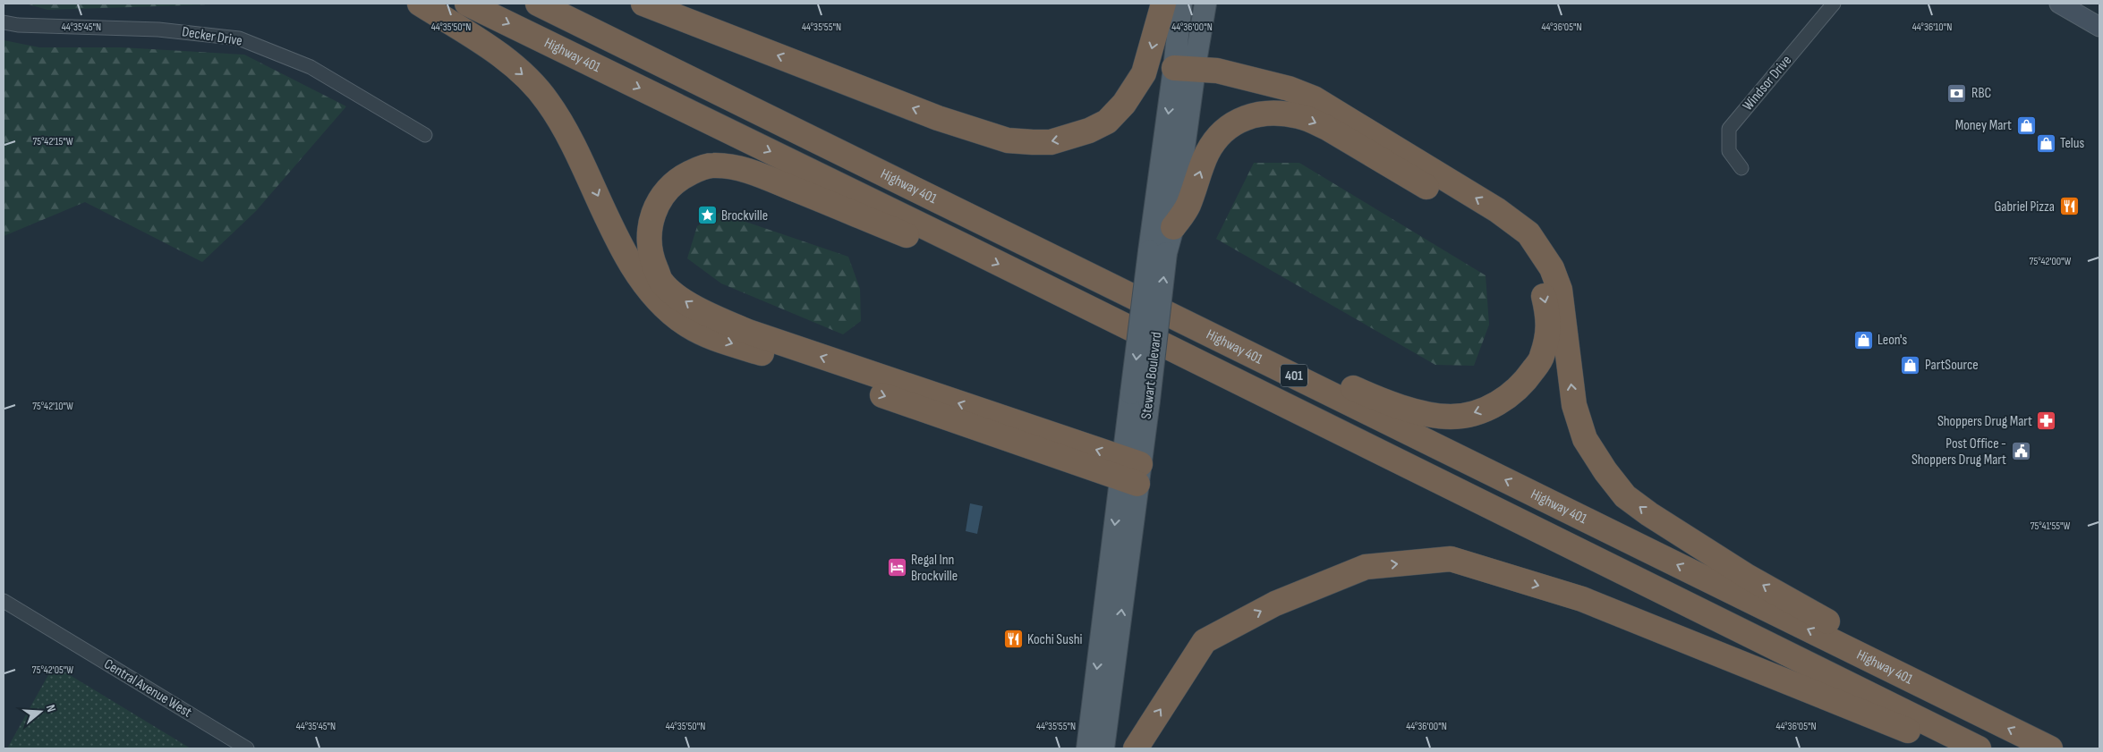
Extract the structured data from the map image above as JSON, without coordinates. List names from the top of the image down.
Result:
{
  "streets": {
    "highway": ["Highway 401", "401"],
    "main road": ["Stewart Boulevard"],
    "street": ["Decker Drive", "Windsor Drive", "Central Avenue West"]
  },
  "places": {
    "bank": ["RBC"],
    "shop": [
      "Money Mart",
      "Telus",
      "Leon's",
      "PartSource"
    ],
    "restaurant": ["Gabriel Pizza", "Kochi Sushi"],
    "place": ["Brockville"],
    "pharmacy": ["Shoppers Drug Mart"],
    "public building": ["Post Office - Shoppers Drug Mart"],
    "hotel": ["Regal Inn Brockville"]
  },
  "north": "right",
  "coordinates": [
    "44°35'45\"N",
    "44°35'50\"N",
    "44°35'55\"N",
    "44°36'00\"N",
    "44°36'05\"N",
    "44°36'10\"N",
    "75°42'15\"W",
    "75°42'00\"W",
    "75°42'10\"W",
    "75°41'55\"W",
    "75°42'05\"W"
  ]
}
